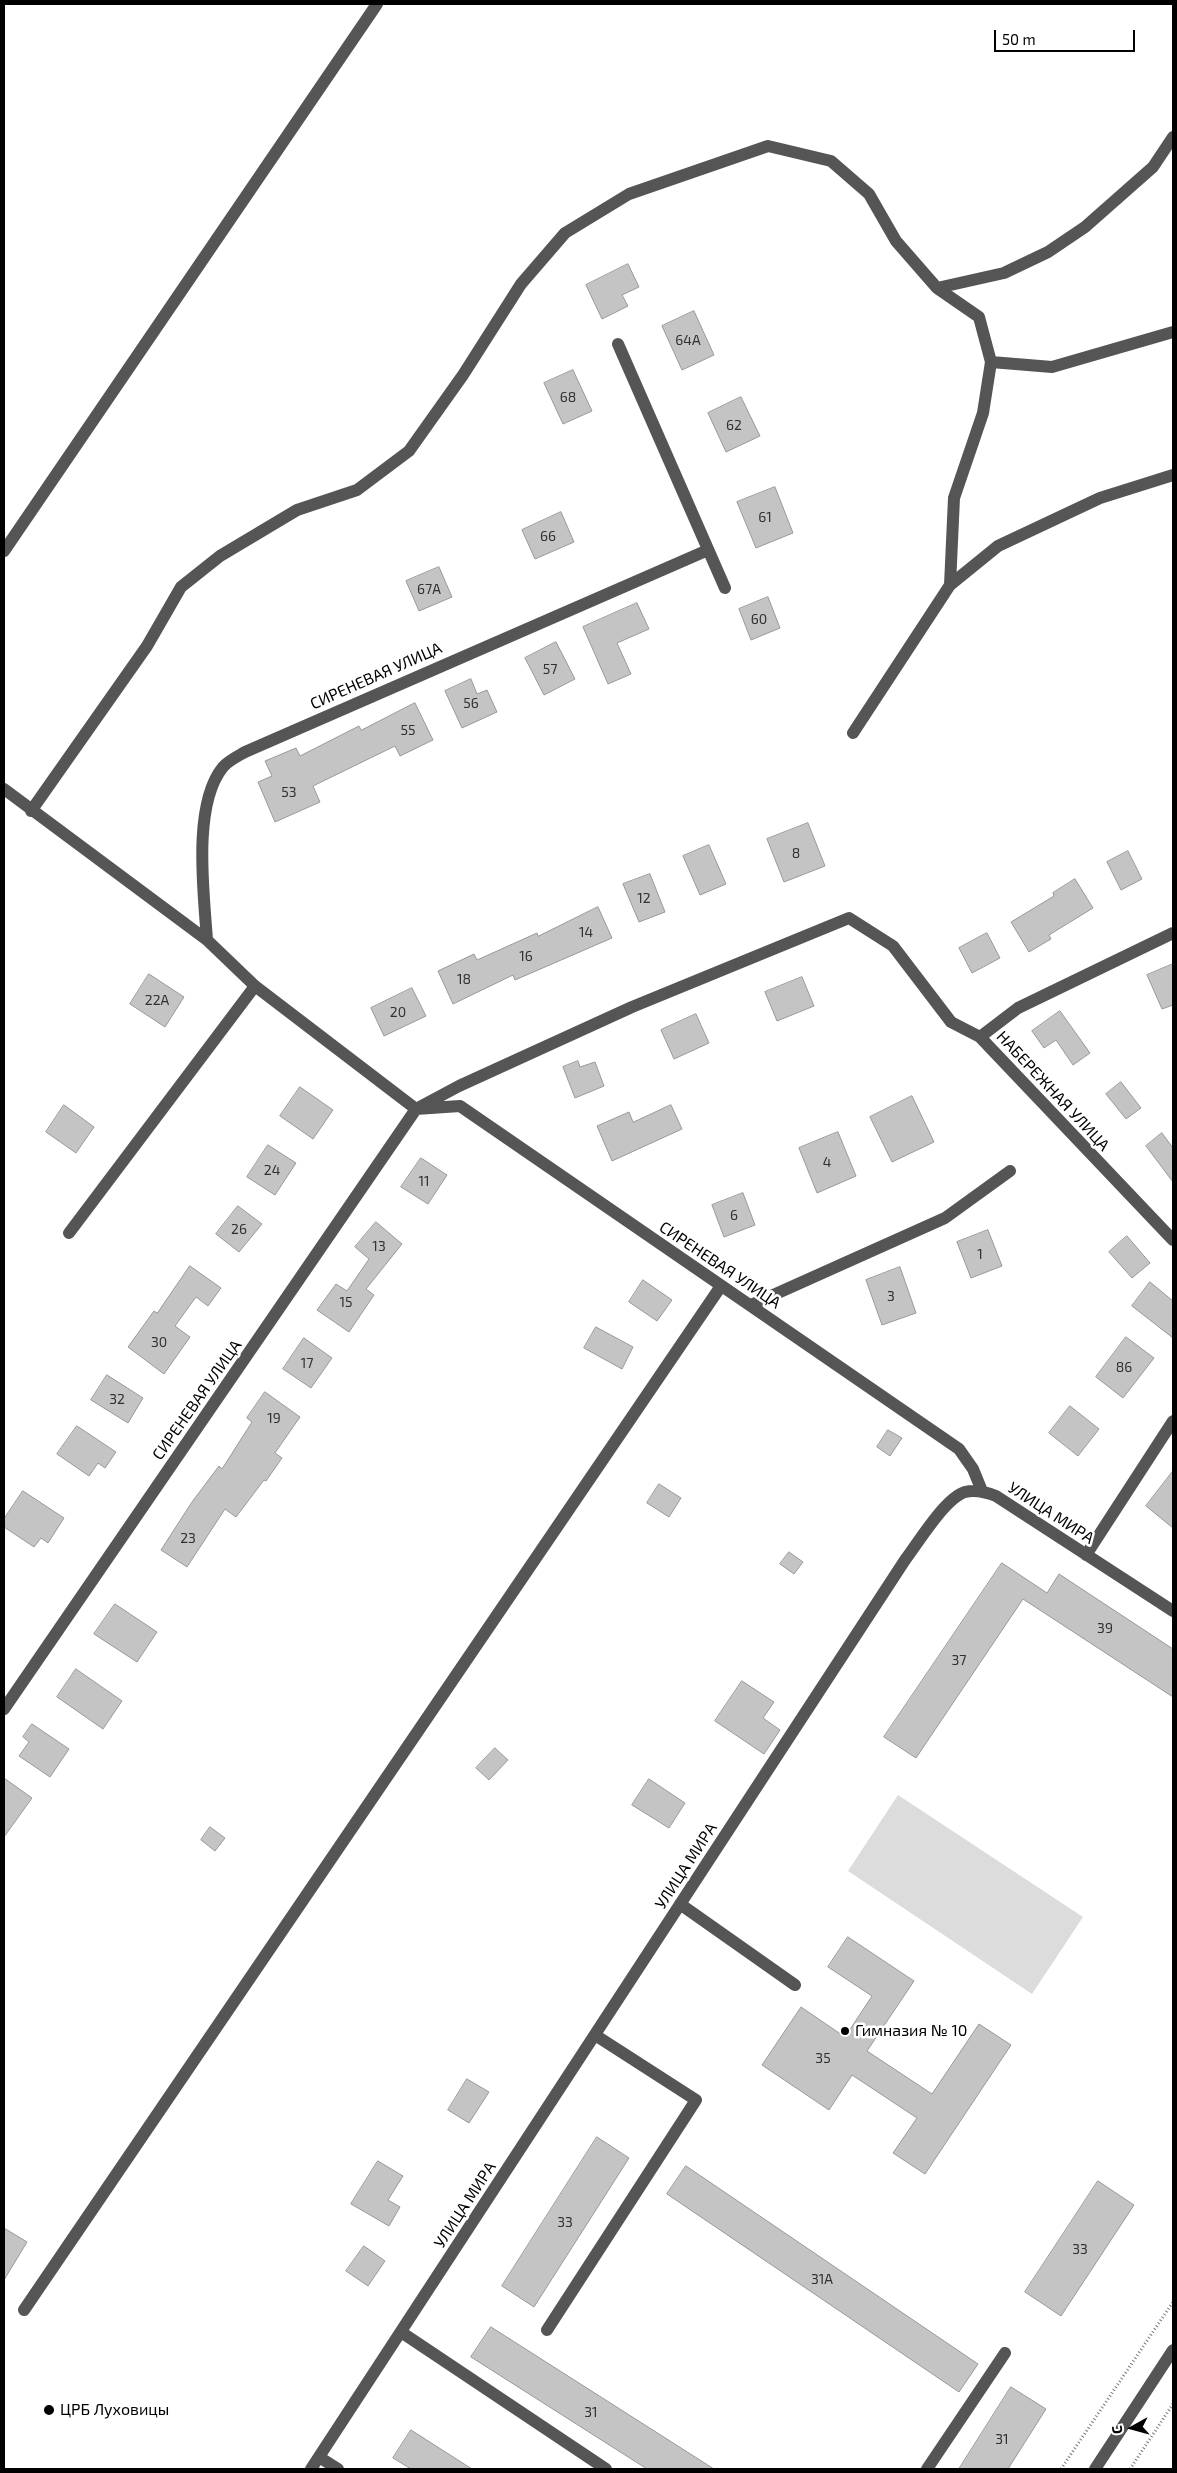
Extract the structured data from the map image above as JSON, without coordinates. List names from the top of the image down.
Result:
{
  "streets": {
    "street": ["СИРЕНЕВАЯ УЛИЦА", "НАБЕРЕЖНАЯ УЛИЦА", "УЛИЦА МИРА"]
  },
  "crossings": [
    ["СИРЕНЕВАЯ УЛИЦА", "НАБЕРЕЖНАЯ УЛИЦА"],
    ["СИРЕНЕВАЯ УЛИЦА", "УЛИЦА МИРА"]
  ],
  "places": ["Гимназия № 10", "ЦРБ Луховицы"],
  "house_numbers": [
    "64А",
    "68",
    "62",
    "61",
    "66",
    "67А",
    "60",
    "57",
    "56",
    "55",
    "53",
    "8",
    "12",
    "14",
    "16",
    "18",
    "22А",
    "20",
    "4",
    "24",
    "11",
    "6",
    "26",
    "13",
    "1",
    "3",
    "15",
    "30",
    "17",
    "86",
    "32",
    "19",
    "23",
    "39",
    "37",
    "35",
    "33",
    "33",
    "31А",
    "31",
    "31"
  ],
  "scale_bar": "50 m",
  "north": "left"
}
